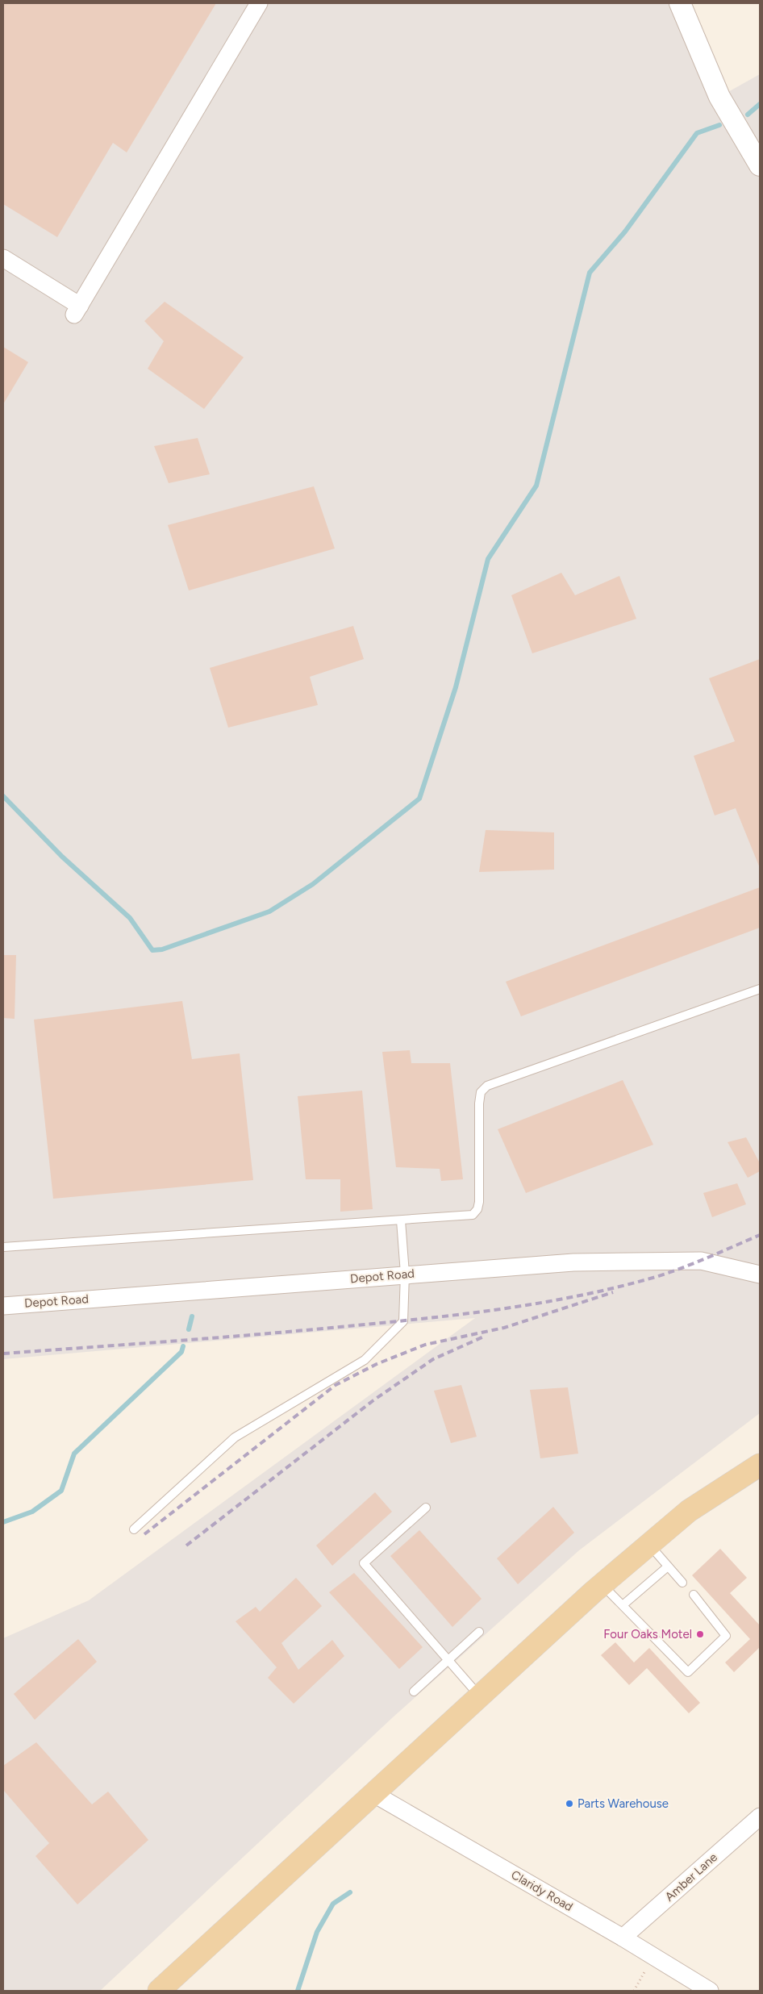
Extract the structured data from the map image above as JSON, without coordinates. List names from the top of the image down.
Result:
{
  "streets": {
    "street": ["Depot Road", "Amber Lane", "Claridy Road"]
  },
  "crossings": [
    ["Amber Lane", "Claridy Road"]
  ],
  "places": ["Four Oaks Motel", "Parts Warehouse"]
}
